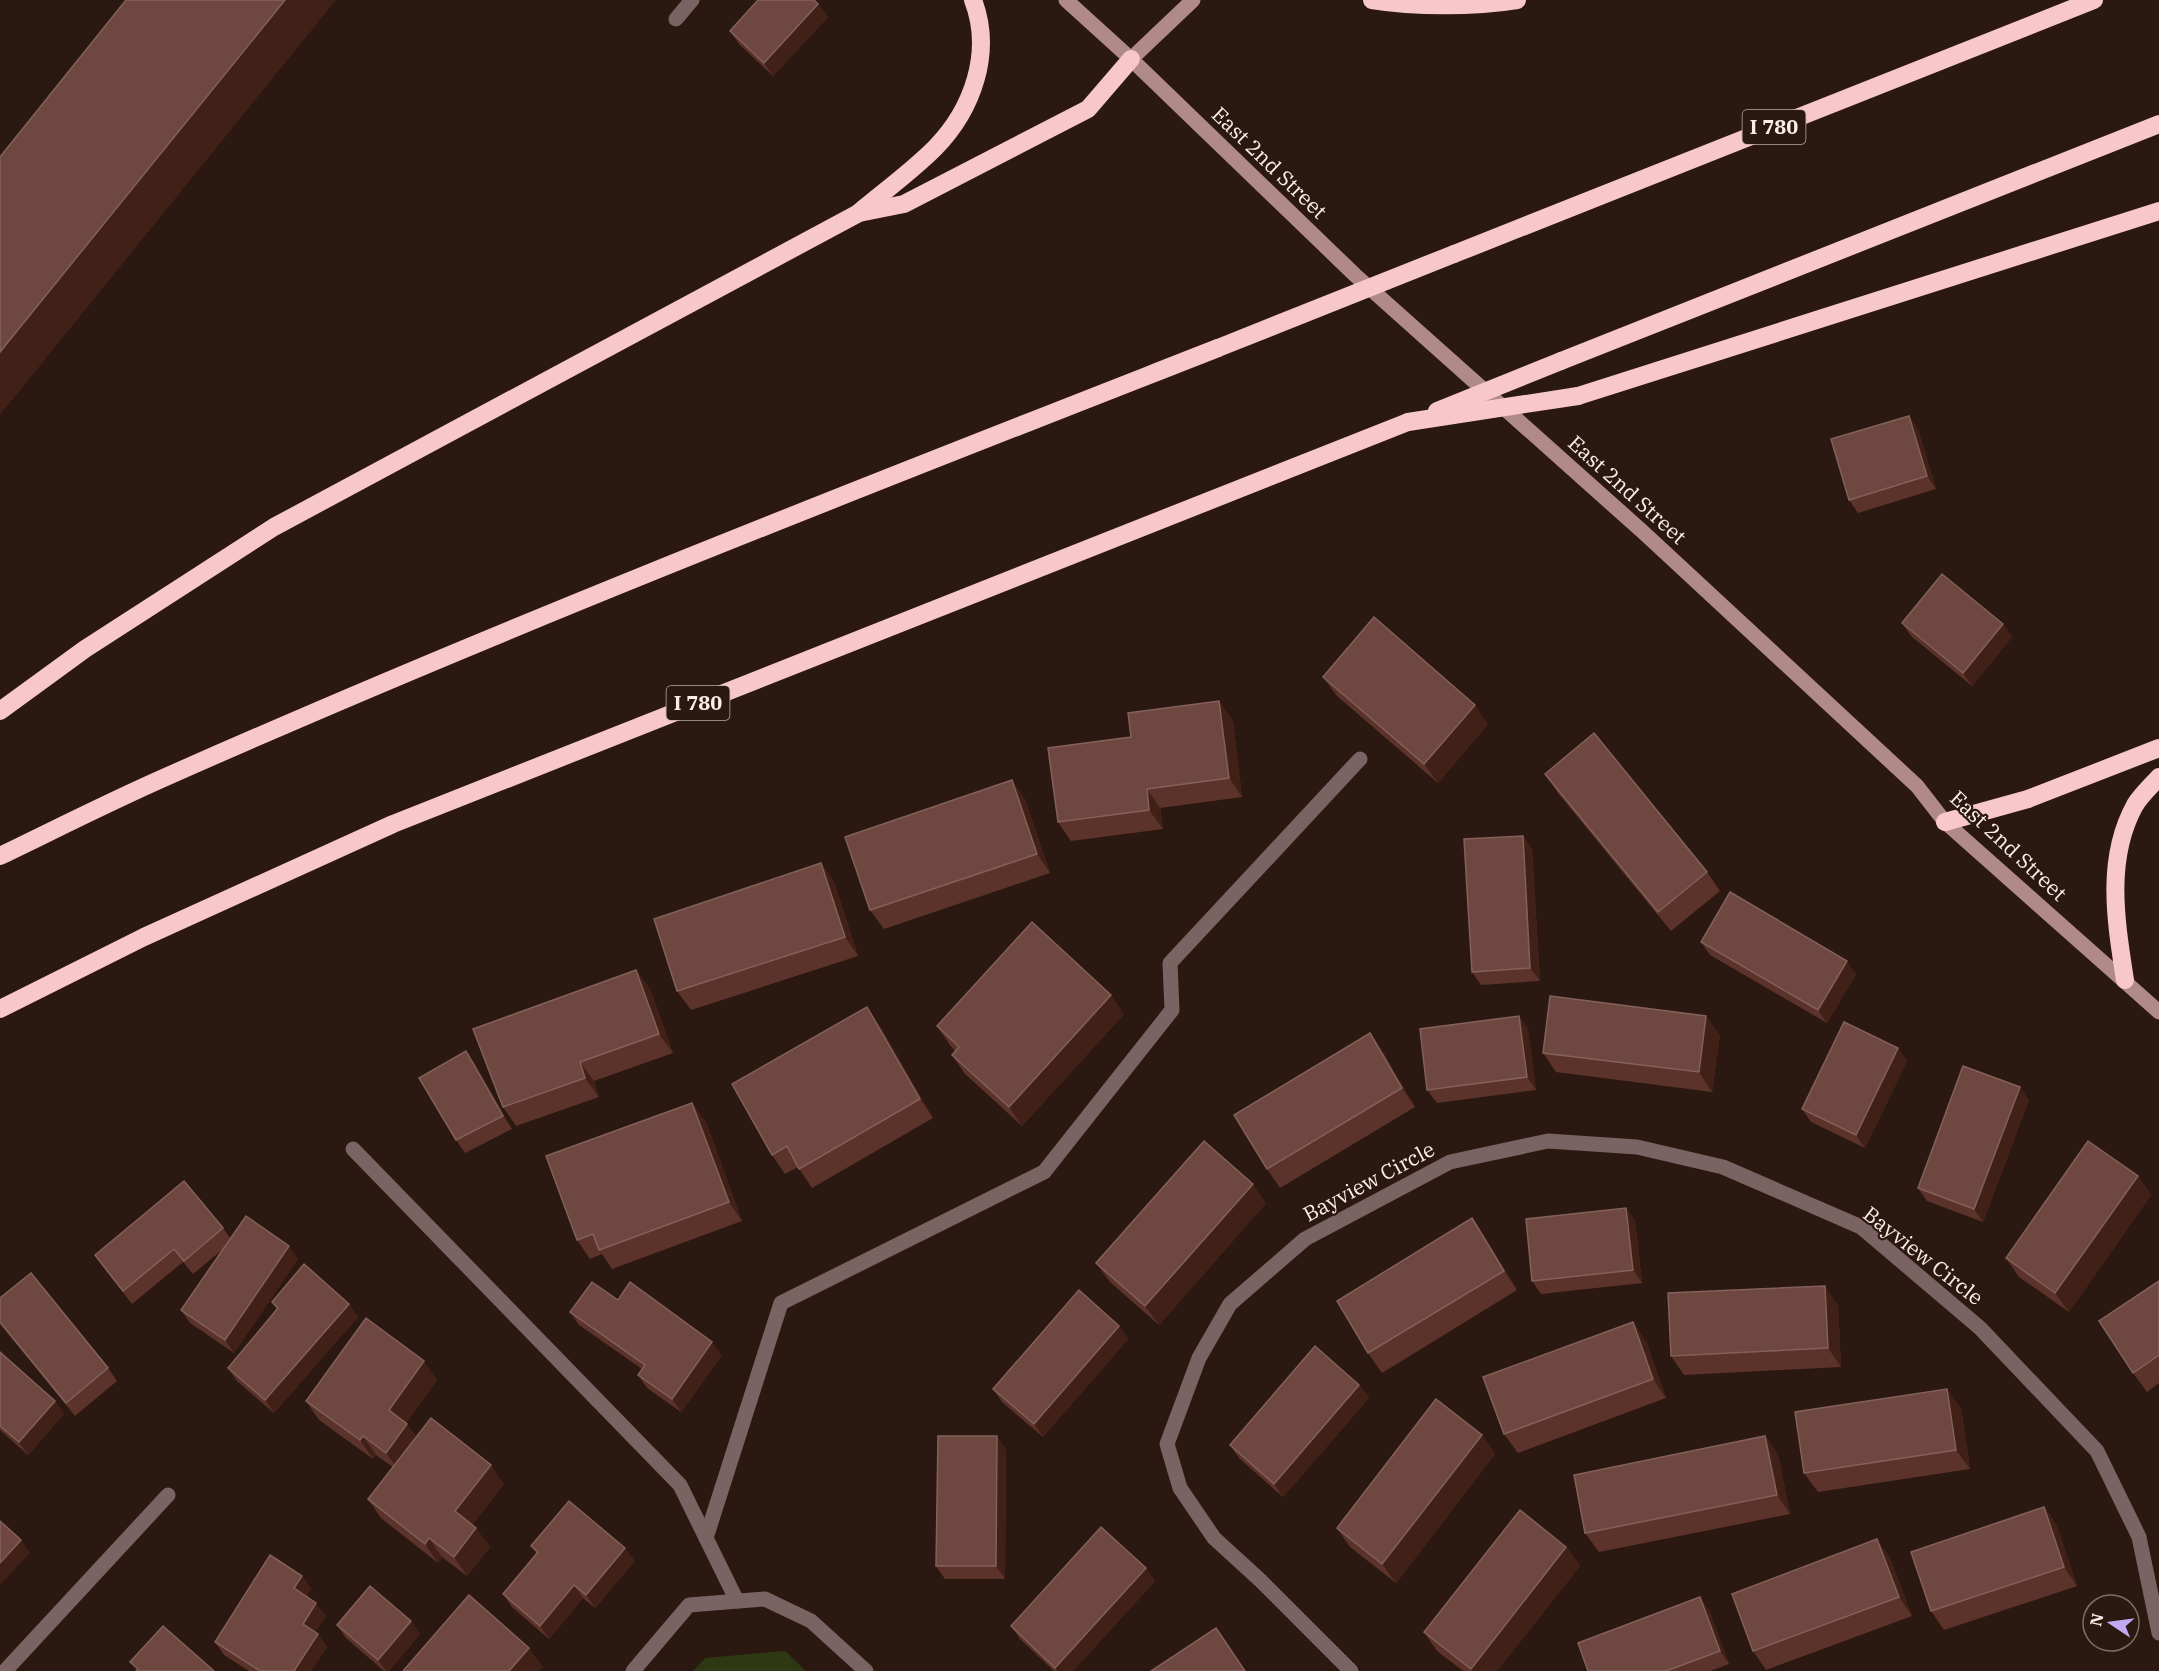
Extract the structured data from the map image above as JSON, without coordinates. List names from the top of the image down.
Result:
{
  "streets": {
    "highway": ["I 780"],
    "main road": ["East 2nd Street"],
    "street": ["Bayview Circle"]
  },
  "north": "left"
}
